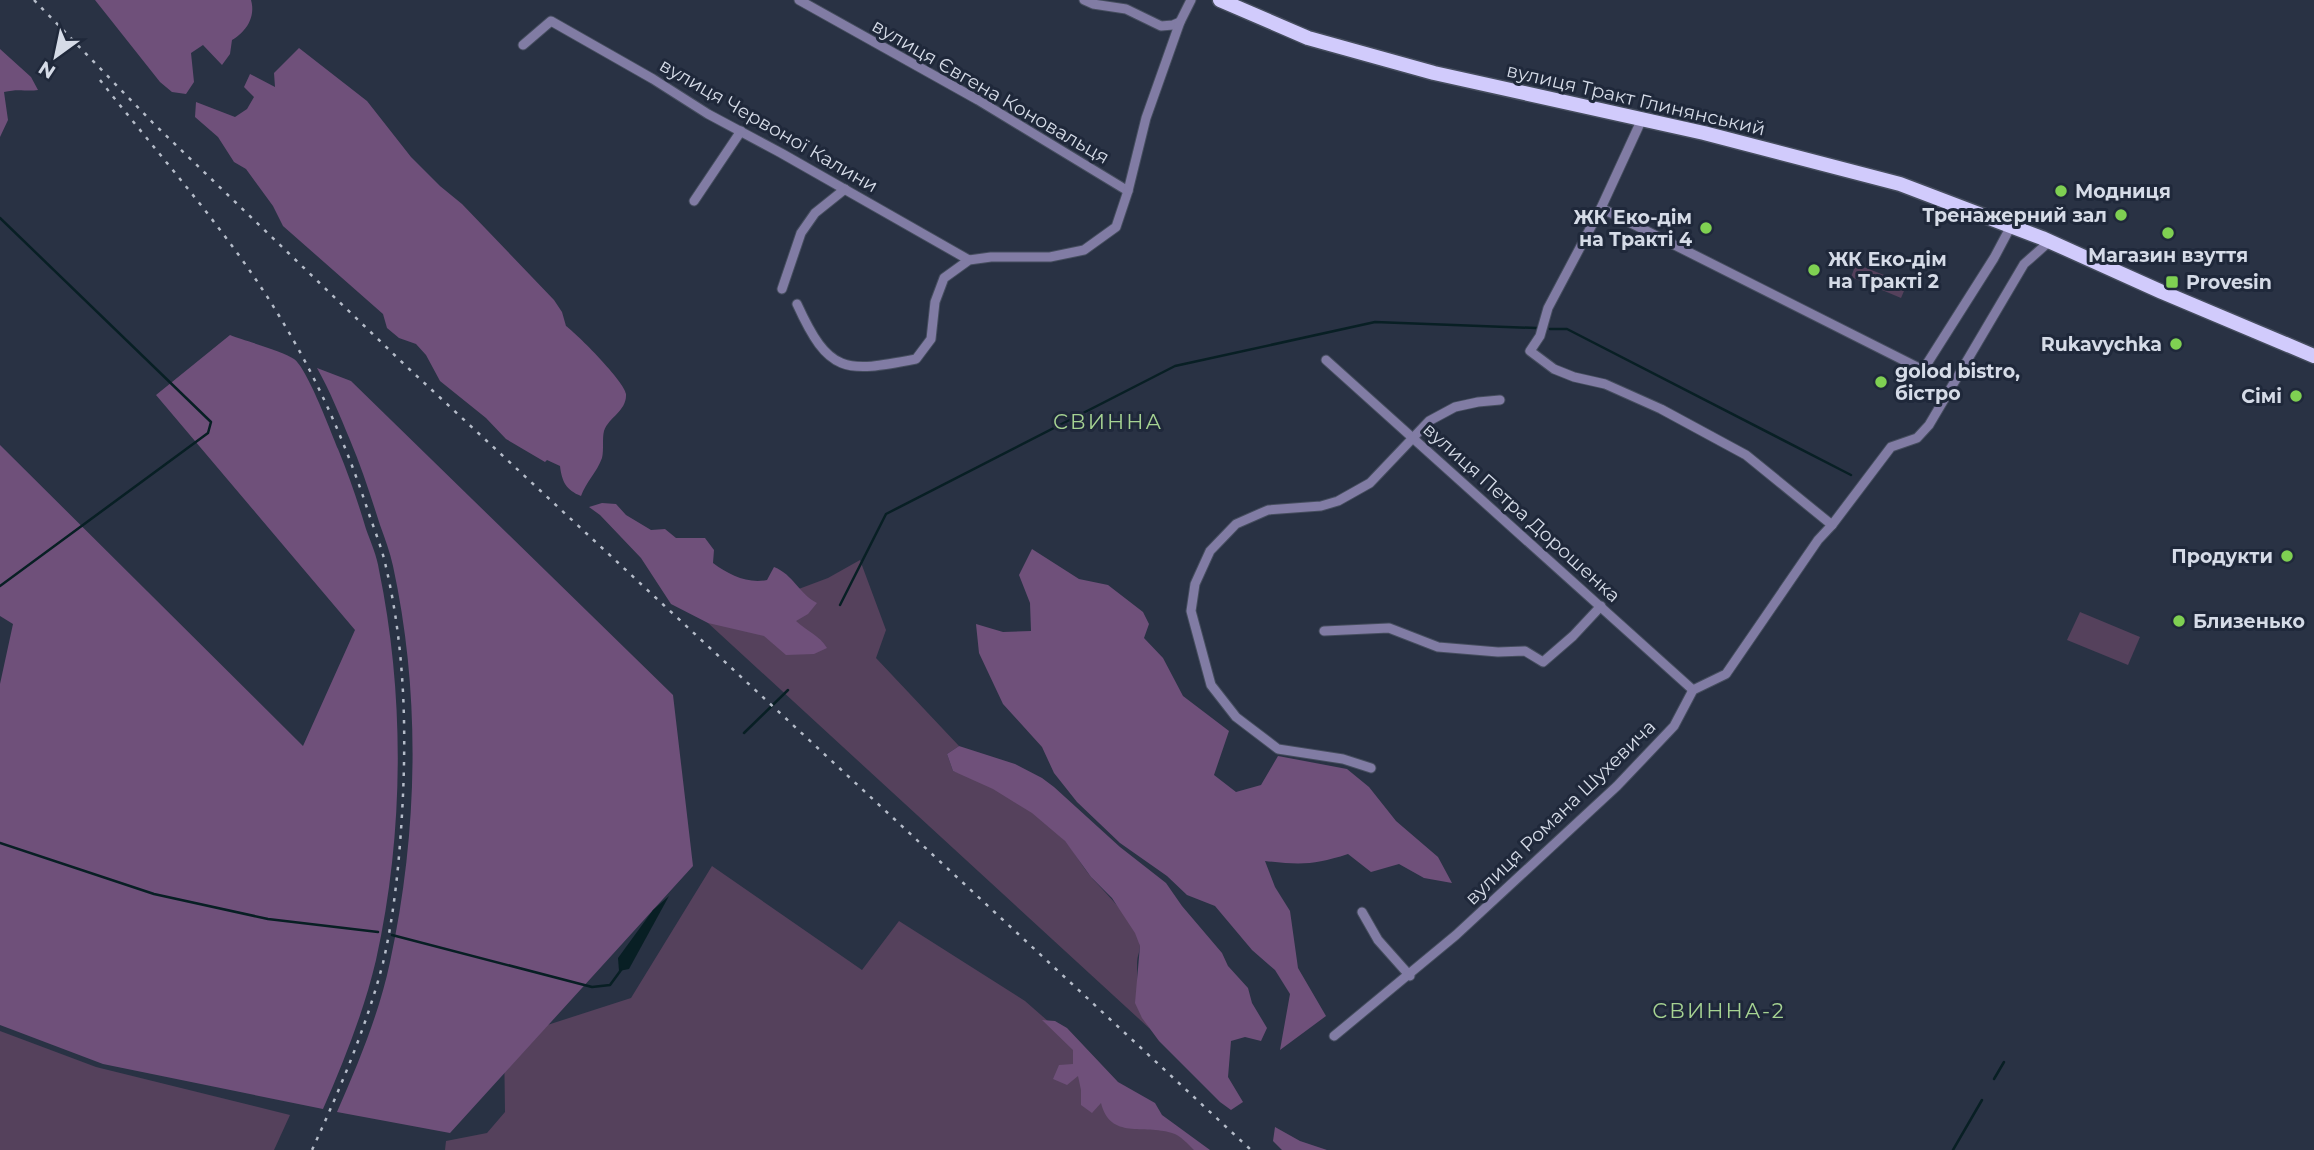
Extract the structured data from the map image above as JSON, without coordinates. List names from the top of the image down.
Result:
{
  "streets": {
    "main road": ["вулиця Тракт Глинянський"],
    "street": [
      "вулиця Євгена Коновальця",
      "вулиця Червоної Калини",
      "вулиця Петра Дорошенка",
      "вулиця Романа Шухевича"
    ]
  },
  "crossings": [
    ["вулиця Петра Дорошенка", "вулиця Романа Шухевича"]
  ],
  "districts": ["СВИННА", "СВИННА-2"],
  "places": {
    "other": [
      "Модниця",
      "Тренажерний зал",
      "ЖК Еко-дім на Тракті 4",
      "Магазин взуття",
      "ЖК Еко-дім на Тракті 2",
      "Rukavychka",
      "golod bistro, бістро",
      "Сімі",
      "Продукти",
      "Близенько"
    ],
    "transit": ["Provesin"]
  },
  "north": "bottom left"
}
